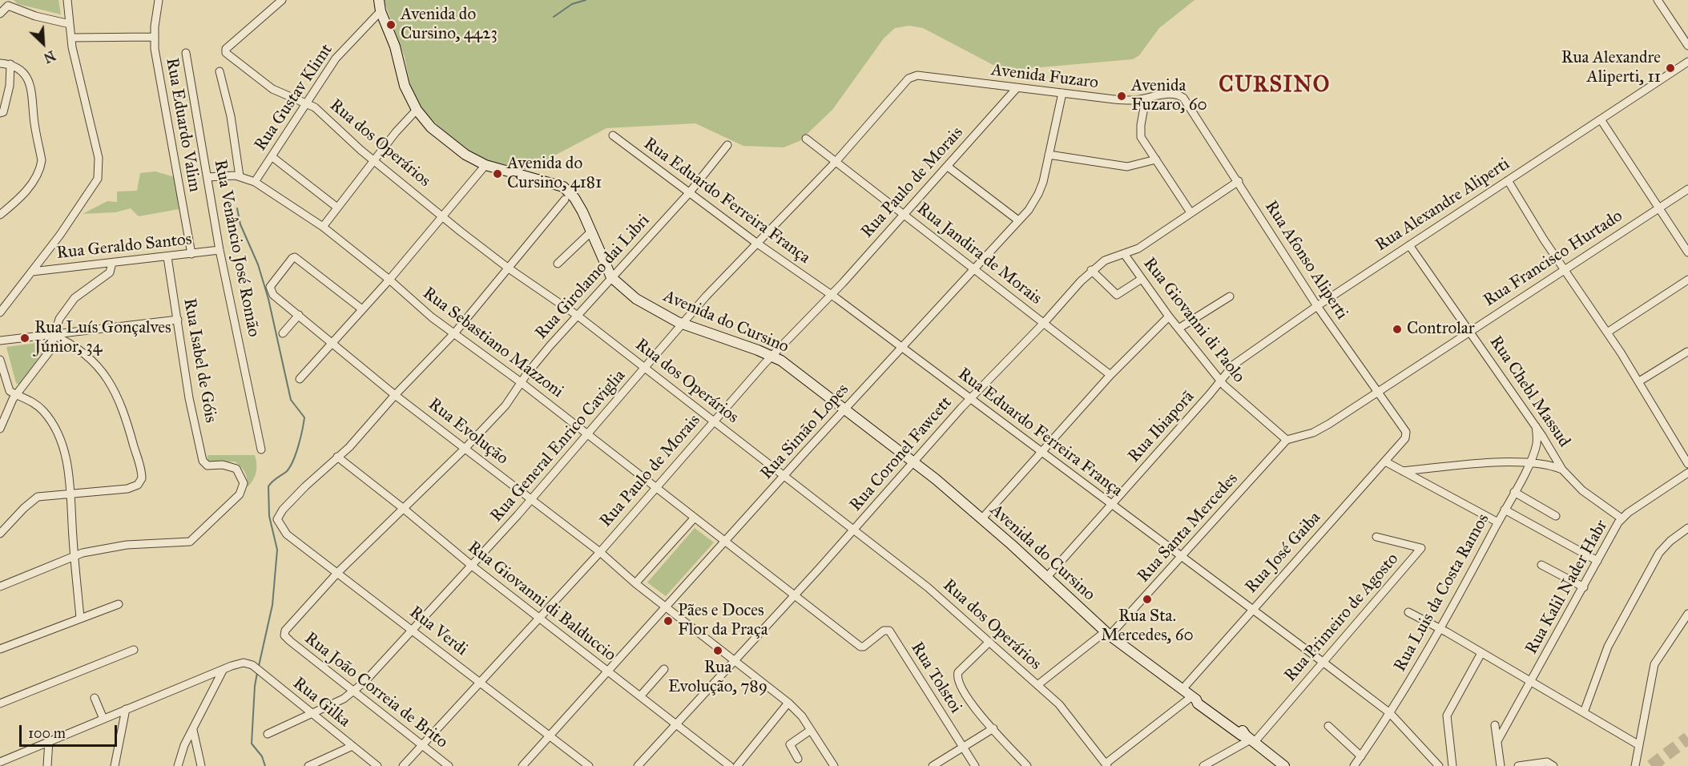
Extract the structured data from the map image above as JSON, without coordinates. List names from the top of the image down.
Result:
{
  "streets": {
    "main road": ["Avenida do Cursino"],
    "street": [
      "Avenida Fuzaro",
      "Rua Gustav Klimt",
      "Rua Eduardo Valim",
      "Rua dos Operários",
      "Rua Paulo de Morais",
      "Rua Eduardo Ferreira França",
      "Rua Alexandre Aliperti",
      "Rua Geraldo Santos",
      "Rua Venâncio José Romão",
      "Rua Jandira de Morais",
      "Rua Francisco Hurtado",
      "Rua Afonso Aliperti",
      "Rua Girolamo dai Libri",
      "Rua Giovanni di Paolo",
      "Rua Sebastiano Mazzoni",
      "Rua Isabel de Góis",
      "Rua Chebl Massud",
      "Rua Ibiaporã",
      "Rua Evolução",
      "Rua Simão Lopes",
      "Rua General Enrico Caviglia",
      "Rua Coronel Fawcett",
      "Rua Santa Mercedes",
      "Rua José Gaiba",
      "Rua Kalil Nader Habr",
      "Rua Luis da Costa Ramos",
      "Rua Giovanni di Balduccio",
      "Rua Primeiro de Agosto",
      "Rua Verdi",
      "Rua Tolstoi",
      "Rua João Correia de Brito",
      "Rua Gilka"
    ]
  },
  "crossings": [
    ["Avenida Fuzaro", "Rua Paulo de Morais"],
    ["Avenida Fuzaro", "Rua Afonso Aliperti"],
    ["Avenida Fuzaro", "Rua Simão Lopes"],
    ["Avenida Fuzaro", "Rua General Enrico Caviglia"],
    ["Rua Gustav Klimt", "Rua dos Operários"],
    ["Rua Gustav Klimt", "Avenida do Cursino"],
    ["Rua Gustav Klimt", "Rua Sebastiano Mazzoni"],
    ["Rua Eduardo Valim", "Rua Geraldo Santos"],
    ["Rua dos Operários", "Rua Paulo de Morais"],
    ["Rua dos Operários", "Rua Girolamo dai Libri"],
    ["Rua dos Operários", "Rua Simão Lopes"],
    ["Rua dos Operários", "Rua General Enrico Caviglia"],
    ["Rua dos Operários", "Rua Coronel Fawcett"],
    ["Rua dos Operários", "Rua Santa Mercedes"],
    ["Rua Paulo de Morais", "Rua Eduardo Ferreira França"],
    ["Rua Paulo de Morais", "Rua Jandira de Morais"],
    ["Rua Paulo de Morais", "Avenida do Cursino"],
    ["Rua Paulo de Morais", "Rua Sebastiano Mazzoni"],
    ["Rua Paulo de Morais", "Rua Evolução"],
    ["Rua Paulo de Morais", "Rua Giovanni di Balduccio"],
    ["Rua Paulo de Morais", "Rua Verdi"],
    ["Rua Paulo de Morais", "Rua João Correia de Brito"],
    ["Rua Eduardo Ferreira França", "Rua Girolamo dai Libri"],
    ["Rua Eduardo Ferreira França", "Rua Ibiaporã"],
    ["Rua Eduardo Ferreira França", "Rua Simão Lopes"],
    ["Rua Eduardo Ferreira França", "Rua General Enrico Caviglia"],
    ["Rua Eduardo Ferreira França", "Rua Coronel Fawcett"],
    ["Rua Eduardo Ferreira França", "Rua Santa Mercedes"],
    ["Rua Eduardo Ferreira França", "Rua José Gaiba"],
    ["Rua Eduardo Ferreira França", "Rua Luis da Costa Ramos"],
    ["Rua Eduardo Ferreira França", "Rua Primeiro de Agosto"],
    ["Rua Alexandre Aliperti", "Rua Afonso Aliperti"],
    ["Rua Alexandre Aliperti", "Rua Giovanni di Paolo"],
    ["Rua Alexandre Aliperti", "Rua Chebl Massud"],
    ["Rua Alexandre Aliperti", "Rua Ibiaporã"],
    ["Rua Geraldo Santos", "Rua Venâncio José Romão"],
    ["Rua Geraldo Santos", "Rua Isabel de Góis"],
    ["Rua Venâncio José Romão", "Rua Sebastiano Mazzoni"],
    ["Rua Jandira de Morais", "Rua Simão Lopes"],
    ["Rua Jandira de Morais", "Rua General Enrico Caviglia"],
    ["Rua Jandira de Morais", "Rua Coronel Fawcett"],
    ["Rua Francisco Hurtado", "Rua Afonso Aliperti"],
    ["Rua Francisco Hurtado", "Rua Giovanni di Paolo"],
    ["Rua Francisco Hurtado", "Rua Chebl Massud"],
    ["Rua Francisco Hurtado", "Rua Santa Mercedes"],
    ["Rua Afonso Aliperti", "Rua Coronel Fawcett"],
    ["Rua Afonso Aliperti", "Rua José Gaiba"],
    ["Rua Girolamo dai Libri", "Avenida do Cursino"],
    ["Rua Girolamo dai Libri", "Rua Sebastiano Mazzoni"],
    ["Rua Girolamo dai Libri", "Rua Evolução"],
    ["Rua Girolamo dai Libri", "Rua Giovanni di Balduccio"],
    ["Rua Girolamo dai Libri", "Rua Verdi"],
    ["Rua Girolamo dai Libri", "Rua João Correia de Brito"],
    ["Rua Giovanni di Paolo", "Rua Ibiaporã"],
    ["Rua Giovanni di Paolo", "Rua Coronel Fawcett"],
    ["Rua Giovanni di Paolo", "Rua Santa Mercedes"],
    ["Avenida do Cursino", "Rua Ibiaporã"],
    ["Avenida do Cursino", "Rua Simão Lopes"],
    ["Avenida do Cursino", "Rua General Enrico Caviglia"],
    ["Avenida do Cursino", "Rua Coronel Fawcett"],
    ["Avenida do Cursino", "Rua Santa Mercedes"],
    ["Avenida do Cursino", "Rua José Gaiba"],
    ["Avenida do Cursino", "Rua Primeiro de Agosto"],
    ["Rua Sebastiano Mazzoni", "Rua Simão Lopes"],
    ["Rua Sebastiano Mazzoni", "Rua General Enrico Caviglia"],
    ["Rua Sebastiano Mazzoni", "Rua Coronel Fawcett"],
    ["Rua Sebastiano Mazzoni", "Rua Tolstoi"],
    ["Rua Chebl Massud", "Rua Kalil Nader Habr"],
    ["Rua Chebl Massud", "Rua Luis da Costa Ramos"],
    ["Rua Evolução", "Rua Simão Lopes"],
    ["Rua Evolução", "Rua General Enrico Caviglia"],
    ["Rua Evolução", "Rua Coronel Fawcett"],
    ["Rua Simão Lopes", "Rua Giovanni di Balduccio"],
    ["Rua Simão Lopes", "Rua Verdi"],
    ["Rua General Enrico Caviglia", "Rua Giovanni di Balduccio"],
    ["Rua General Enrico Caviglia", "Rua Verdi"],
    ["Rua General Enrico Caviglia", "Rua João Correia de Brito"],
    ["Rua General Enrico Caviglia", "Rua Gilka"],
    ["Rua Coronel Fawcett", "Rua Giovanni di Balduccio"],
    ["Rua Giovanni di Balduccio", "Rua Verdi"]
  ],
  "districts": ["CURSINO"],
  "places": [
    "Avenida do Cursino, 4423",
    "Rua Alexandre Aliperti, 11",
    "Avenida Fuzaro, 60",
    "Avenida do Cursino, 4181",
    "Controlar",
    "Rua Luís Gonçalves Júnior, 34",
    "Rua Sta. Mercedes, 60",
    "Pães e Doces Flor da Praça",
    "Rua Evolução, 789"
  ],
  "scale_bar": "100 m",
  "north": "bottom right"
}
